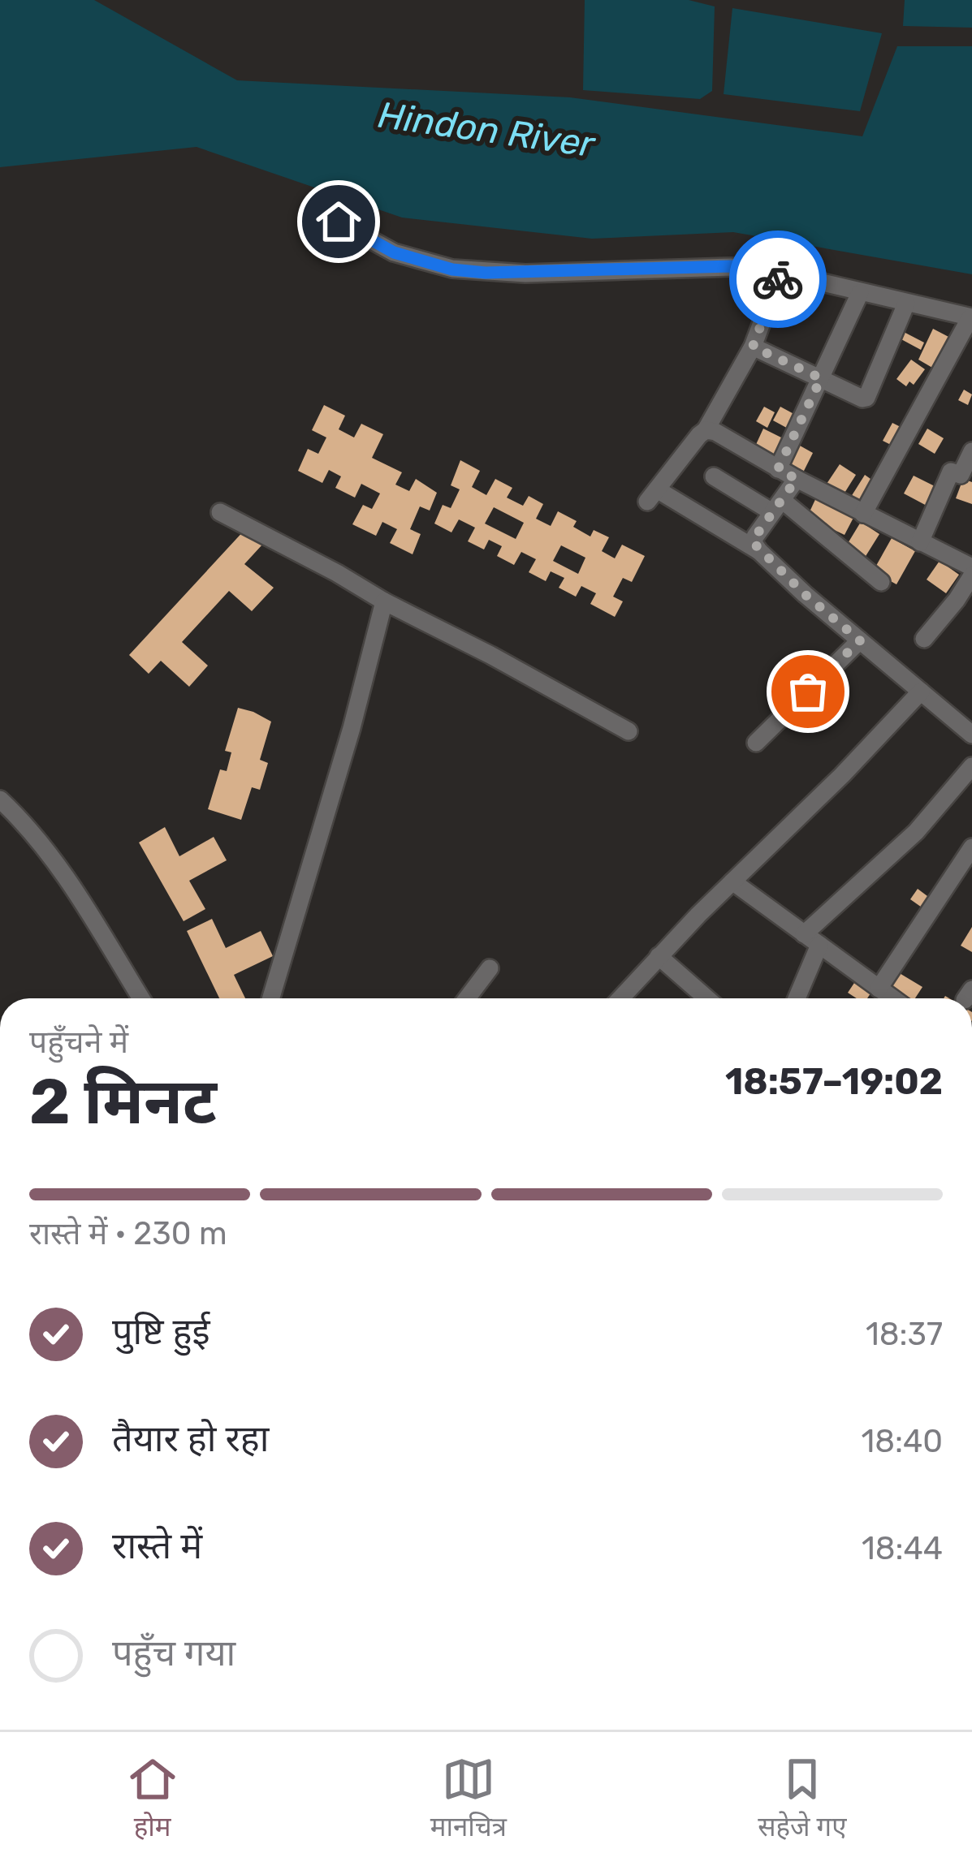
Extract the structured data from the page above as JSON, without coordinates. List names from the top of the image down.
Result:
{
  "water": ["Hindon River"],
  "page": {
    "heading": ["2 मिनट", "पहुँचने में", "18:57–19:02"],
    "bar": "रास्ते में · 230 m",
    "list": [
      ["पुष्टि हुई", "18:37"],
      ["तैयार हो रहा", "18:40"],
      ["रास्ते में", "18:44"],
      "पहुँच गया"
    ],
    "tabs": ["होम", "मानचित्र", "सहेजे गए"]
  }
}
